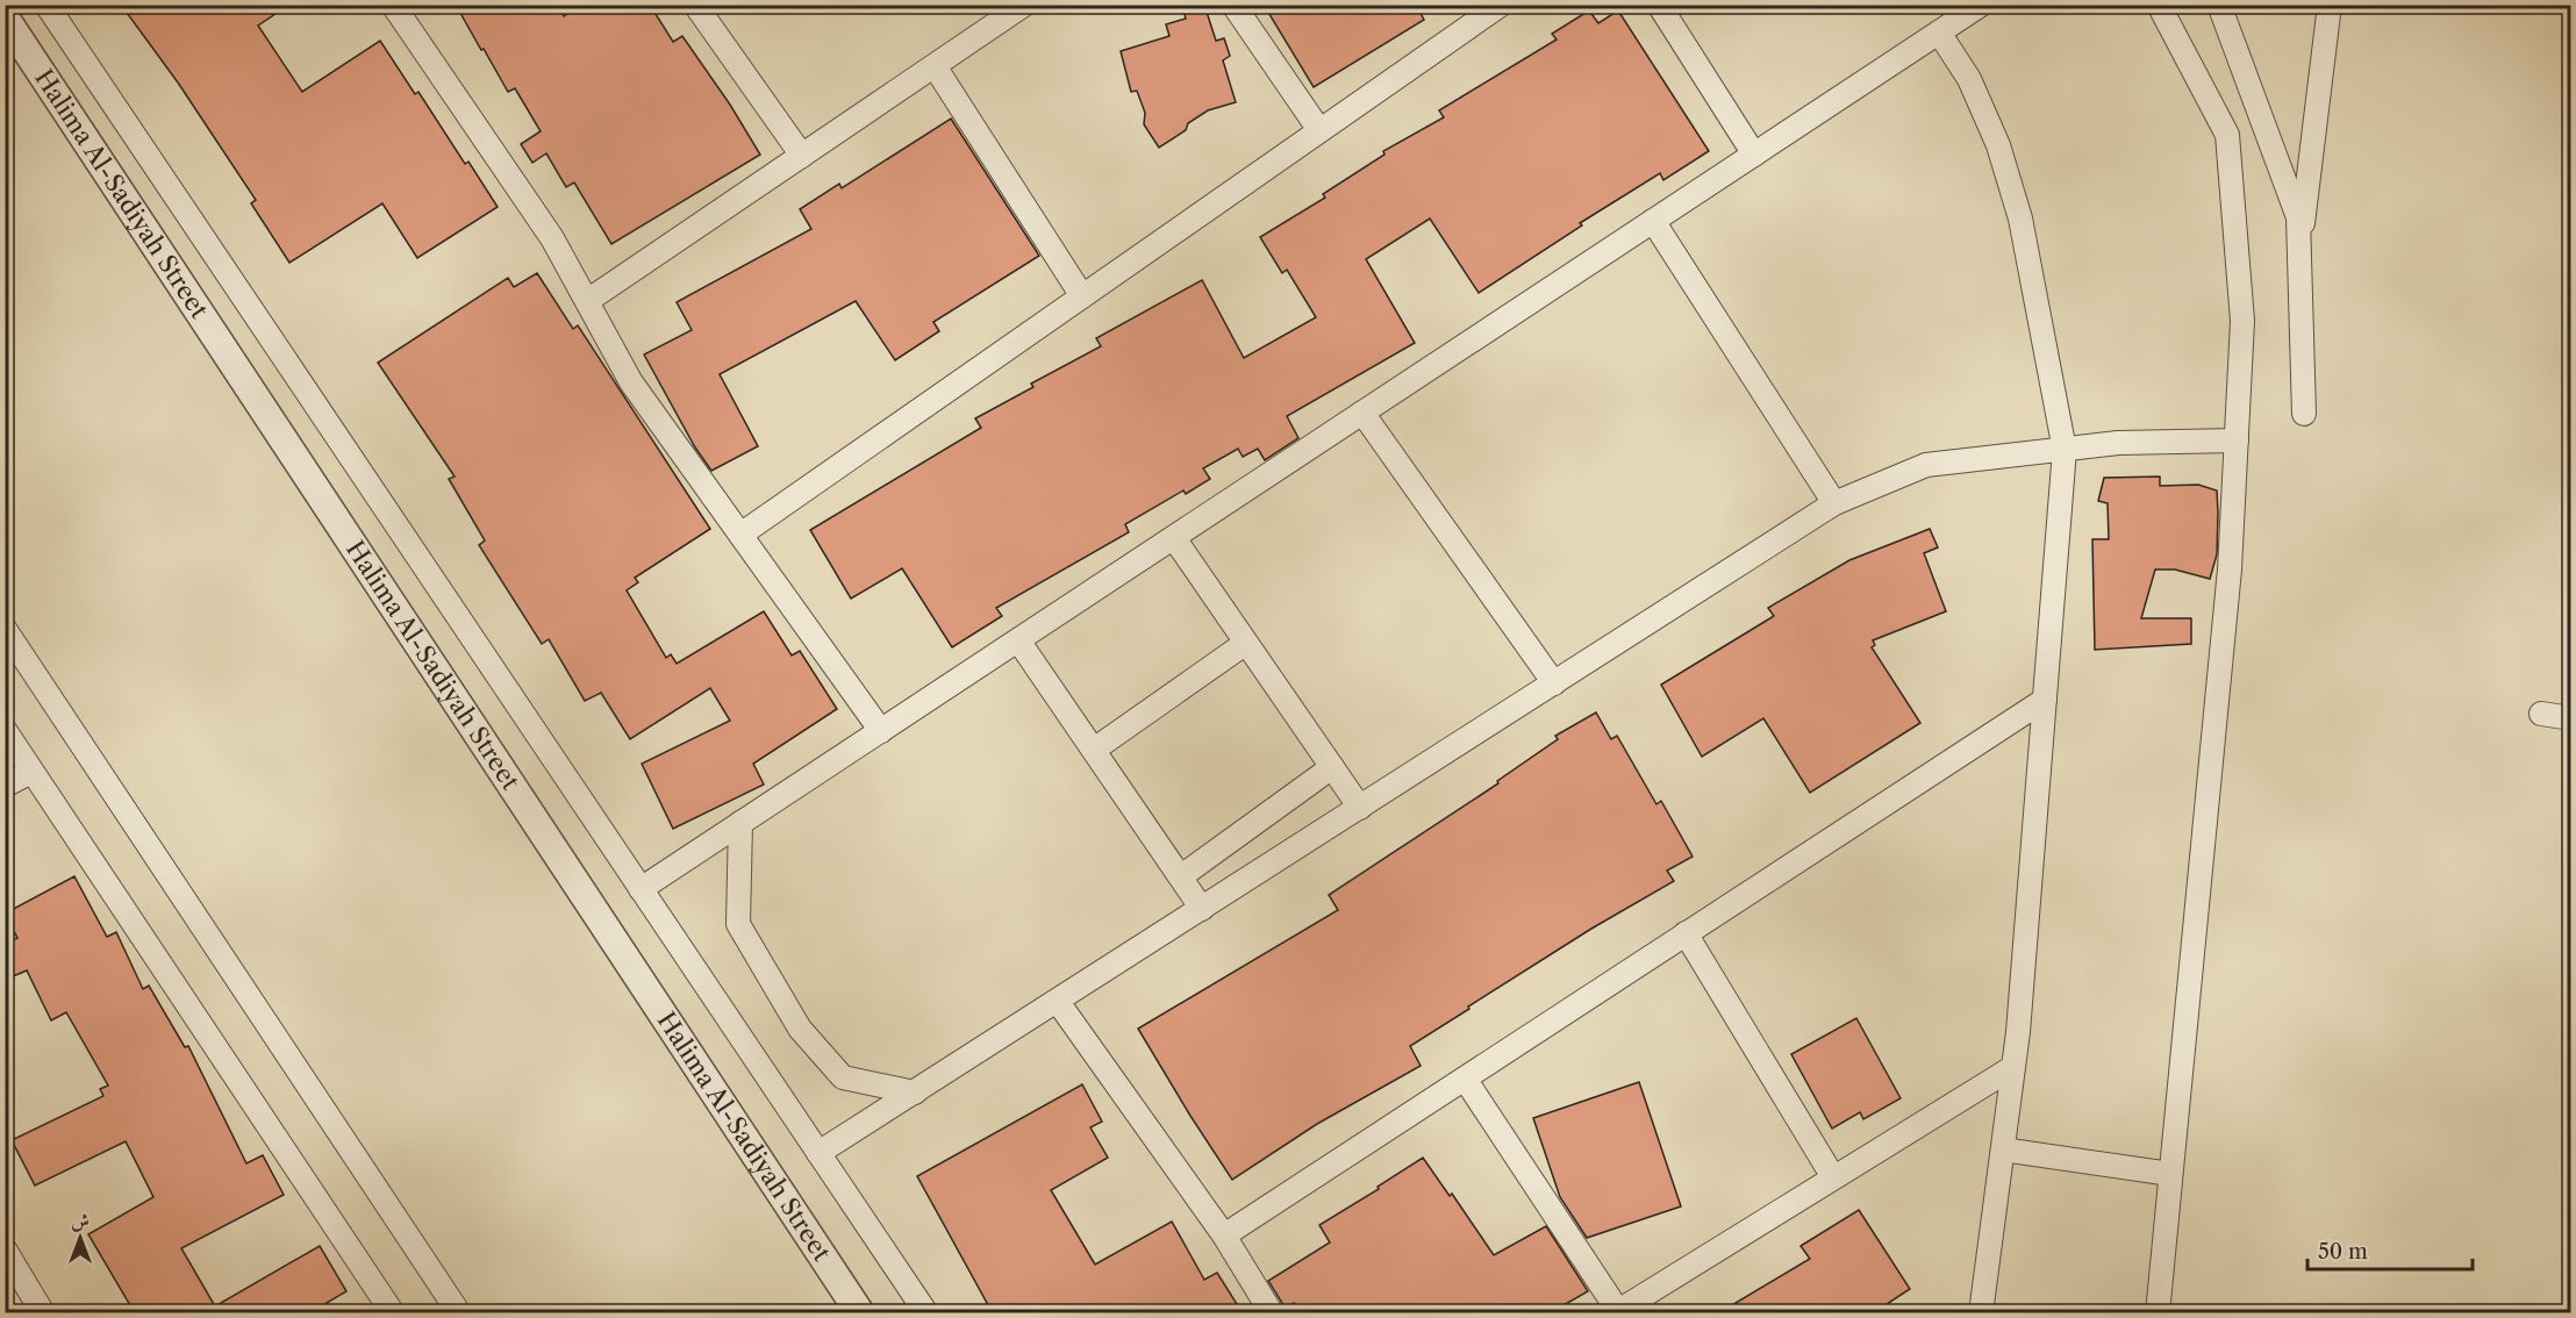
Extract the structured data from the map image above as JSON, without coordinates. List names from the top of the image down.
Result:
{
  "streets": {
    "street": ["Halima Al-Sadiyah Street"]
  },
  "scale_bar": "50 m",
  "north": "top"
}
